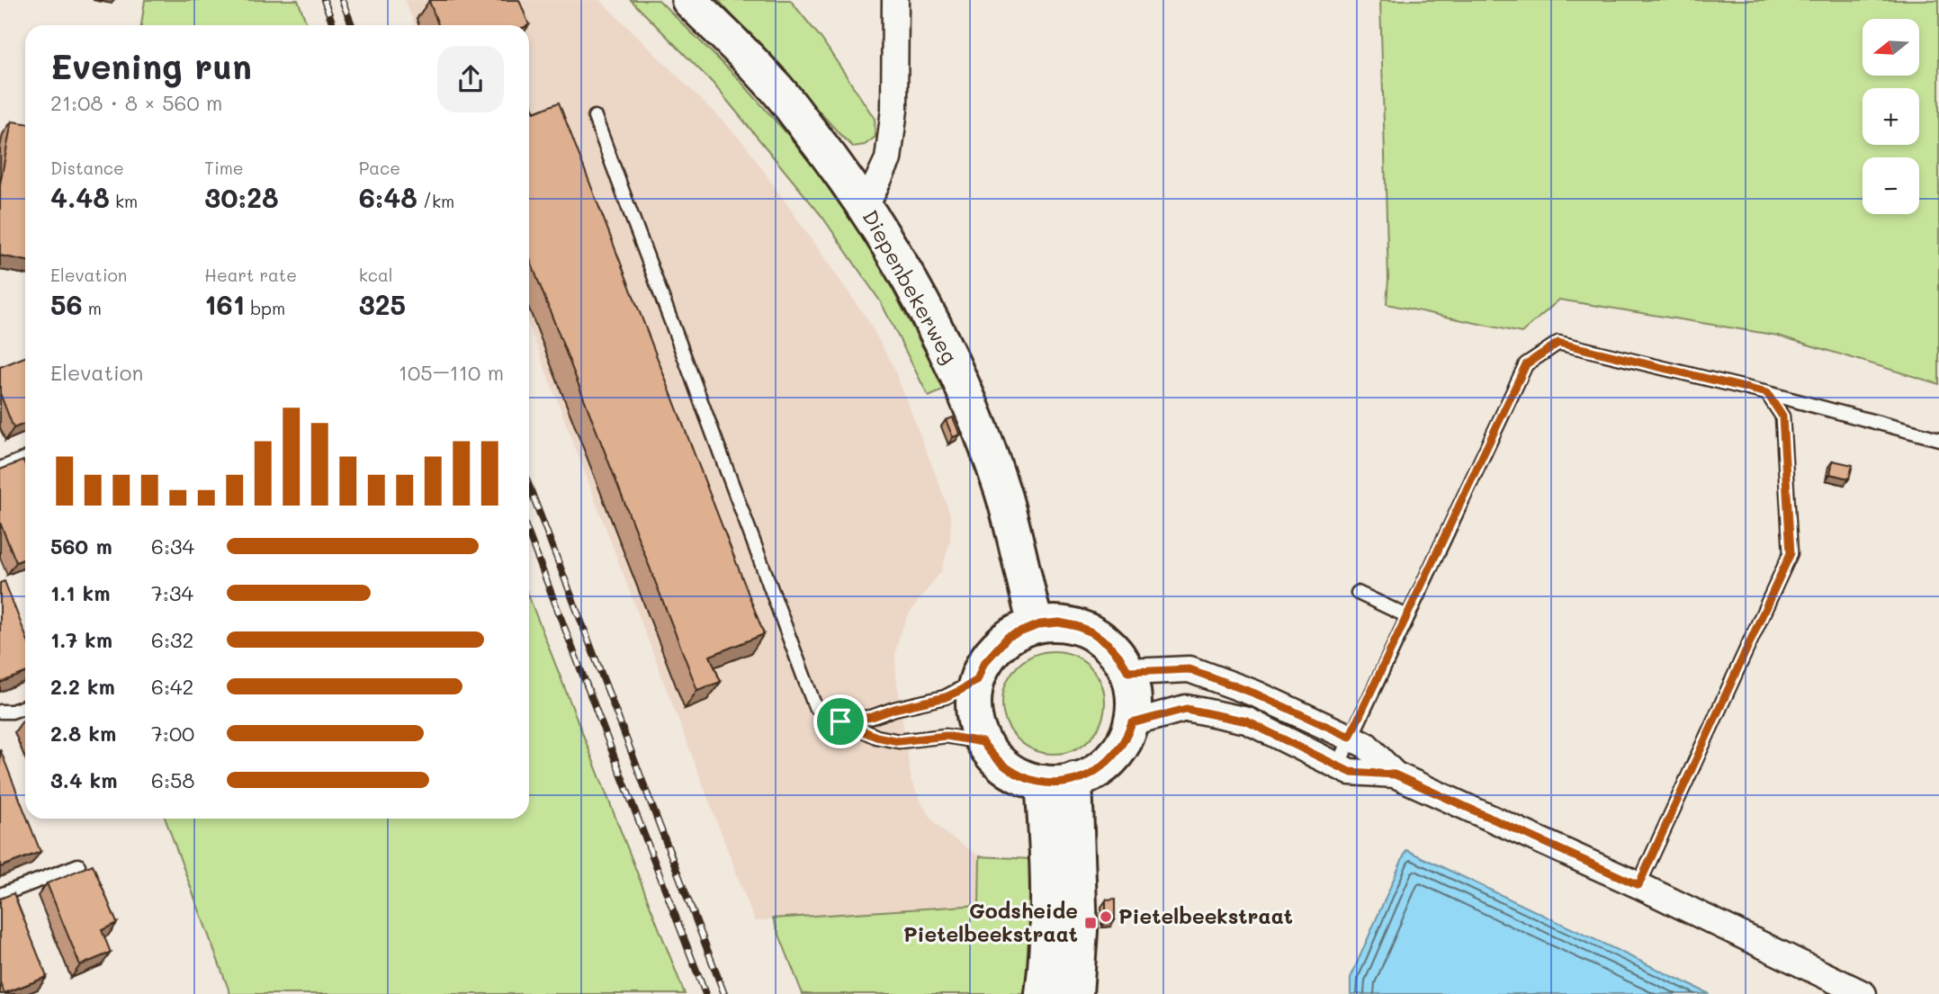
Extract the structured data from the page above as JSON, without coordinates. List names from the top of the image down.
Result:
{
  "streets": {
    "main road": ["Diepenbekerweg"]
  },
  "places": {
    "other": ["Pietelbeekstraat"],
    "transit": ["Godsheide Pietelbeekstraat"]
  },
  "north": "left",
  "page": {
    "map_buttons": ["+", "−"],
    "heading": ["Evening run", "21:08 · 8 × 560 m"],
    "stats": [
      ["Distance", "4.48 km"],
      ["Time", "30:28"],
      ["Pace", "6:48 /km"],
      ["Elevation", "56 m"],
      ["Heart rate", "161 bpm"],
      ["kcal", "325"]
    ],
    "chart": ["Elevation", "105–110 m"],
    "list": [
      {
        "name": "560 m",
        "note": "6:34"
      },
      {
        "name": "1.1 km",
        "note": "7:34"
      },
      {
        "name": "1.7 km",
        "note": "6:32"
      },
      {
        "name": "2.2 km",
        "note": "6:42"
      },
      {
        "name": "2.8 km",
        "note": "7:00"
      },
      {
        "name": "3.4 km",
        "note": "6:58"
      }
    ]
  }
}
